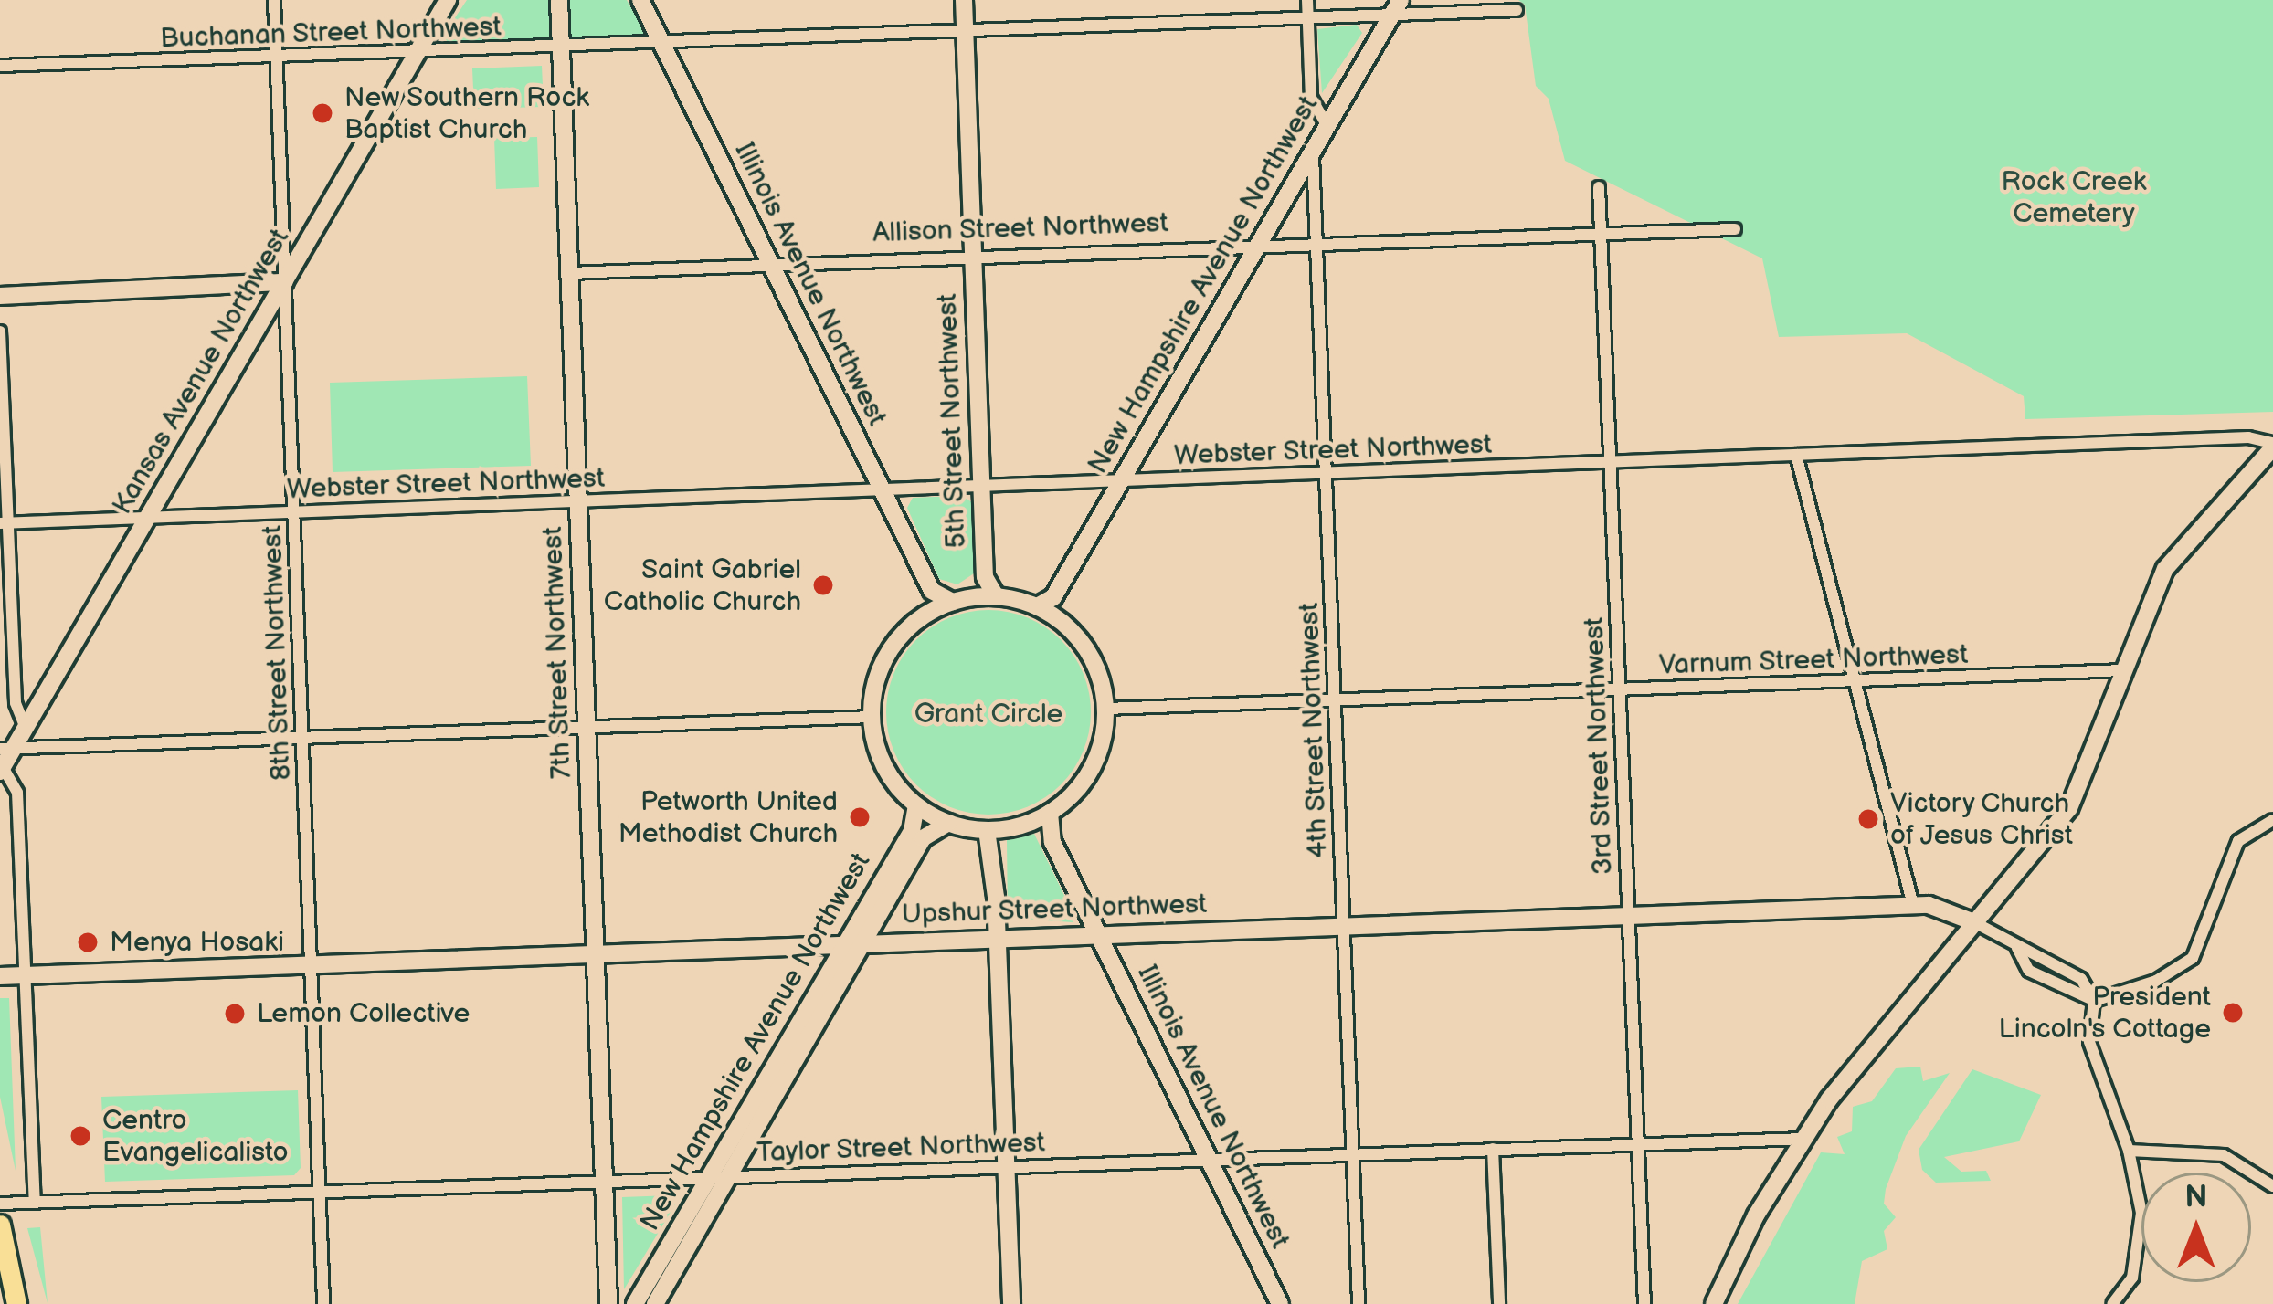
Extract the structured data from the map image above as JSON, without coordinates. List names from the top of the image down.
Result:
{
  "streets": {
    "street": [
      "Buchanan Street Northwest",
      "Allison Street Northwest",
      "Illinois Avenue Northwest",
      "New Hampshire Avenue Northwest",
      "Kansas Avenue Northwest",
      "5th Street Northwest",
      "Webster Street Northwest",
      "8th Street Northwest",
      "7th Street Northwest",
      "Varnum Street Northwest",
      "4th Street Northwest",
      "3rd Street Northwest",
      "Upshur Street Northwest",
      "Taylor Street Northwest"
    ]
  },
  "crossings": [
    ["Buchanan Street Northwest", "Illinois Avenue Northwest"],
    ["Buchanan Street Northwest", "New Hampshire Avenue Northwest"],
    ["Buchanan Street Northwest", "Kansas Avenue Northwest"],
    ["Buchanan Street Northwest", "5th Street Northwest"],
    ["Buchanan Street Northwest", "8th Street Northwest"],
    ["Buchanan Street Northwest", "7th Street Northwest"],
    ["Allison Street Northwest", "Illinois Avenue Northwest"],
    ["Allison Street Northwest", "New Hampshire Avenue Northwest"],
    ["Allison Street Northwest", "5th Street Northwest"],
    ["Allison Street Northwest", "7th Street Northwest"],
    ["Allison Street Northwest", "4th Street Northwest"],
    ["Allison Street Northwest", "3rd Street Northwest"],
    ["Illinois Avenue Northwest", "New Hampshire Avenue Northwest"],
    ["Illinois Avenue Northwest", "5th Street Northwest"],
    ["Illinois Avenue Northwest", "Webster Street Northwest"],
    ["Illinois Avenue Northwest", "Varnum Street Northwest"],
    ["Illinois Avenue Northwest", "Upshur Street Northwest"],
    ["Illinois Avenue Northwest", "Taylor Street Northwest"],
    ["New Hampshire Avenue Northwest", "5th Street Northwest"],
    ["New Hampshire Avenue Northwest", "Webster Street Northwest"],
    ["New Hampshire Avenue Northwest", "Varnum Street Northwest"],
    ["New Hampshire Avenue Northwest", "4th Street Northwest"],
    ["New Hampshire Avenue Northwest", "Upshur Street Northwest"],
    ["New Hampshire Avenue Northwest", "Taylor Street Northwest"],
    ["Kansas Avenue Northwest", "Webster Street Northwest"],
    ["Kansas Avenue Northwest", "8th Street Northwest"],
    ["5th Street Northwest", "Webster Street Northwest"],
    ["5th Street Northwest", "Varnum Street Northwest"],
    ["Webster Street Northwest", "8th Street Northwest"],
    ["Webster Street Northwest", "7th Street Northwest"],
    ["Webster Street Northwest", "4th Street Northwest"],
    ["Webster Street Northwest", "3rd Street Northwest"],
    ["8th Street Northwest", "Upshur Street Northwest"],
    ["8th Street Northwest", "Taylor Street Northwest"],
    ["7th Street Northwest", "Upshur Street Northwest"],
    ["7th Street Northwest", "Taylor Street Northwest"],
    ["Varnum Street Northwest", "4th Street Northwest"],
    ["Varnum Street Northwest", "3rd Street Northwest"],
    ["4th Street Northwest", "Upshur Street Northwest"],
    ["4th Street Northwest", "Taylor Street Northwest"],
    ["3rd Street Northwest", "Upshur Street Northwest"],
    ["3rd Street Northwest", "Taylor Street Northwest"]
  ],
  "parks": ["Rock Creek Cemetery", "Grant Circle"],
  "places": [
    "New Southern Rock Baptist Church",
    "Saint Gabriel Catholic Church",
    "Petworth United Methodist Church",
    "Victory Church of Jesus Christ",
    "Menya Hosaki",
    "President Lincoln's Cottage",
    "Lemon Collective",
    "Centro Evangelicalisto"
  ],
  "north": "top"
}
